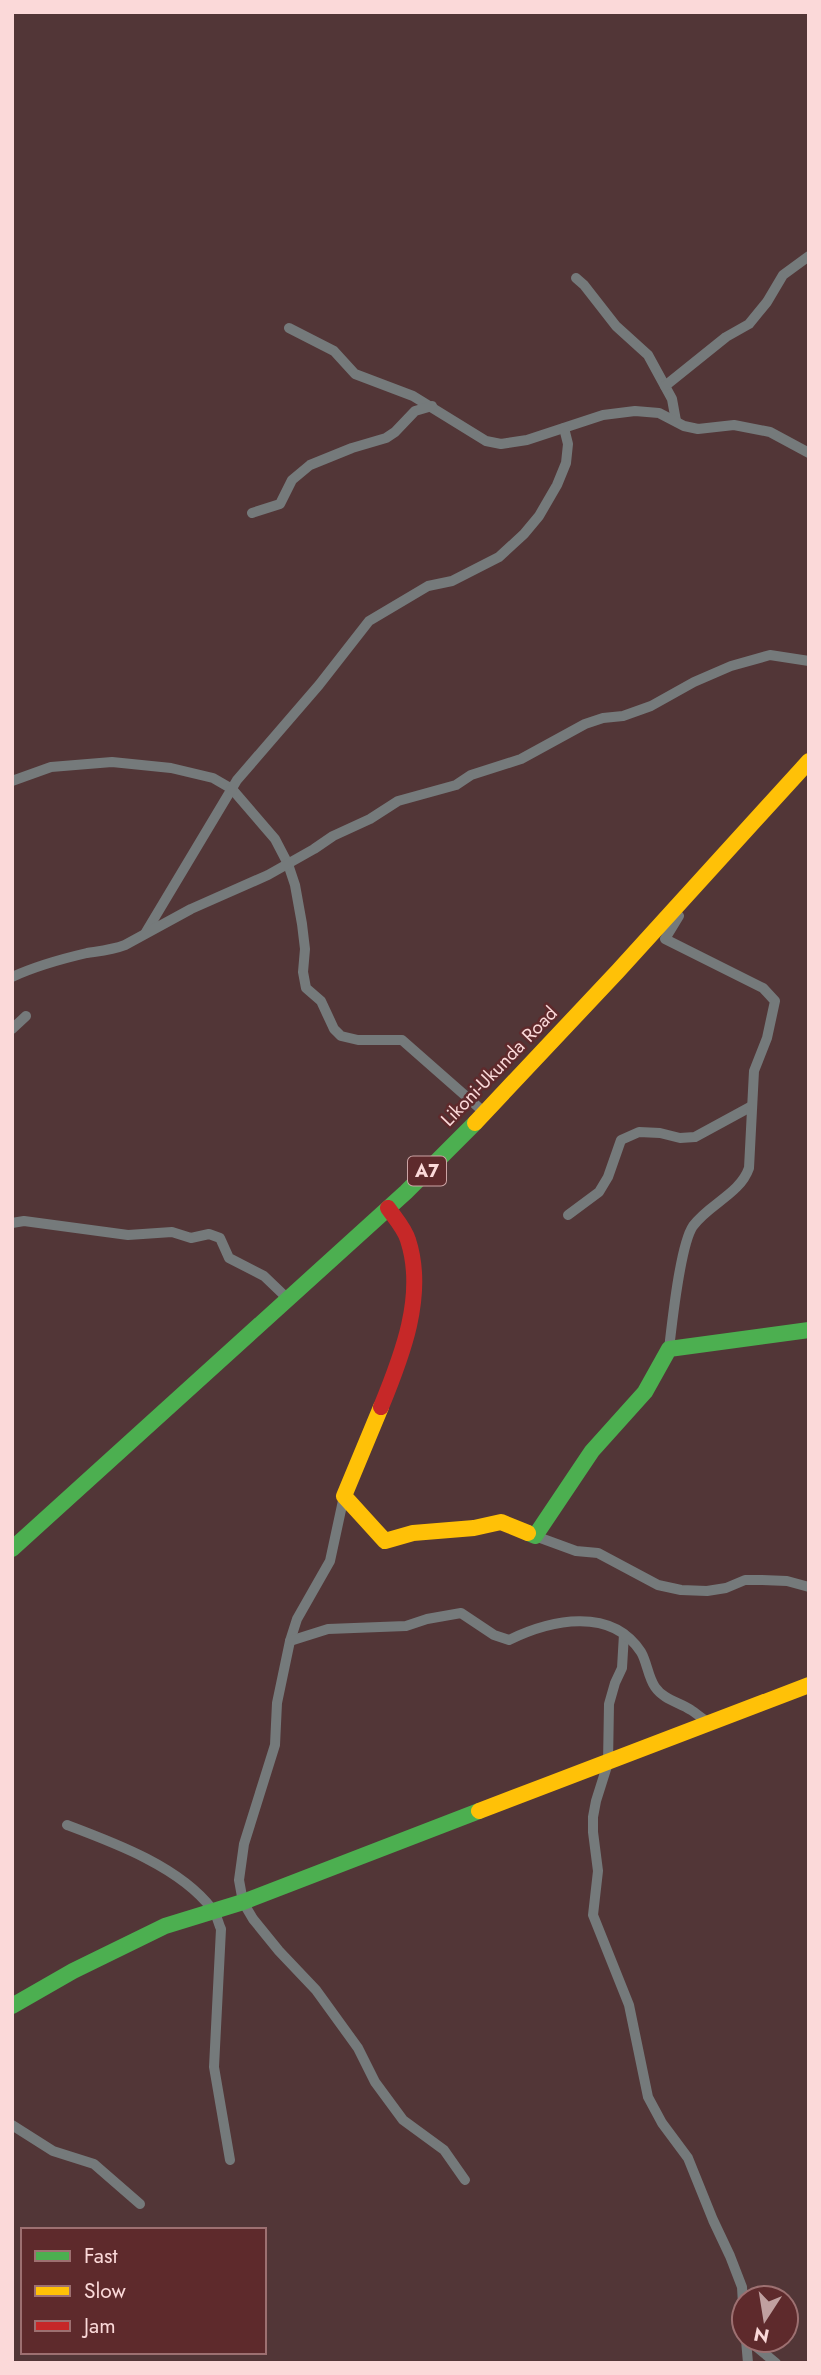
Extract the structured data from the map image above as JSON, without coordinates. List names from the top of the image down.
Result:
{
  "streets": {
    "main road": ["Likoni-Ukunda Road", "A7"]
  },
  "legend": ["Fast", "Slow", "Jam"],
  "north": "bottom"
}
